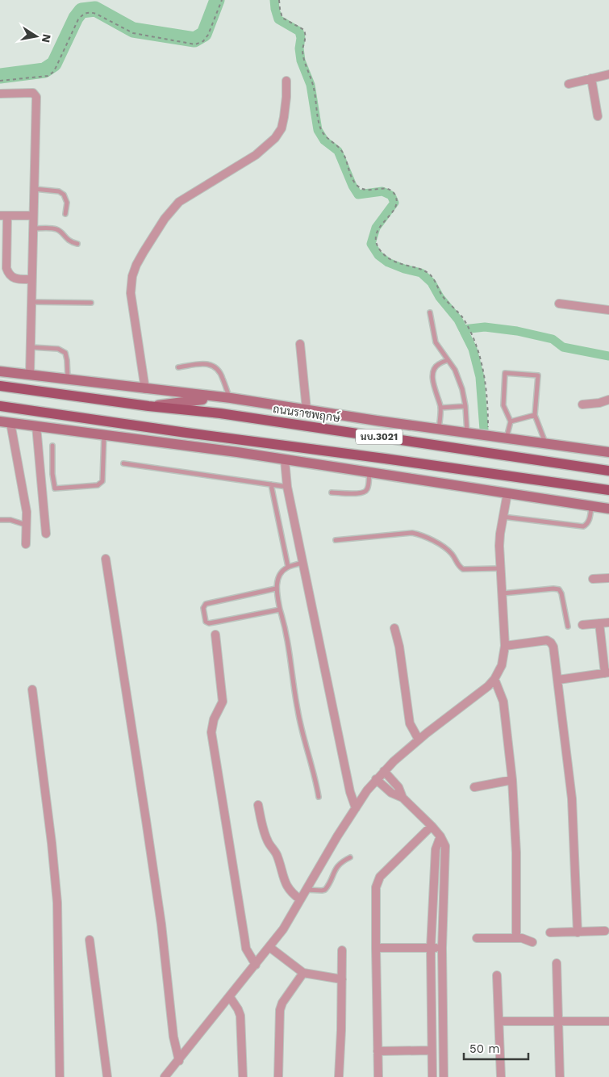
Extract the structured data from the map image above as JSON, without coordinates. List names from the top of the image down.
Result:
{
  "streets": {
    "main road": ["ถนนราชพฤกษ์", "นบ.3021"]
  },
  "scale_bar": "50 m",
  "north": "right"
}
